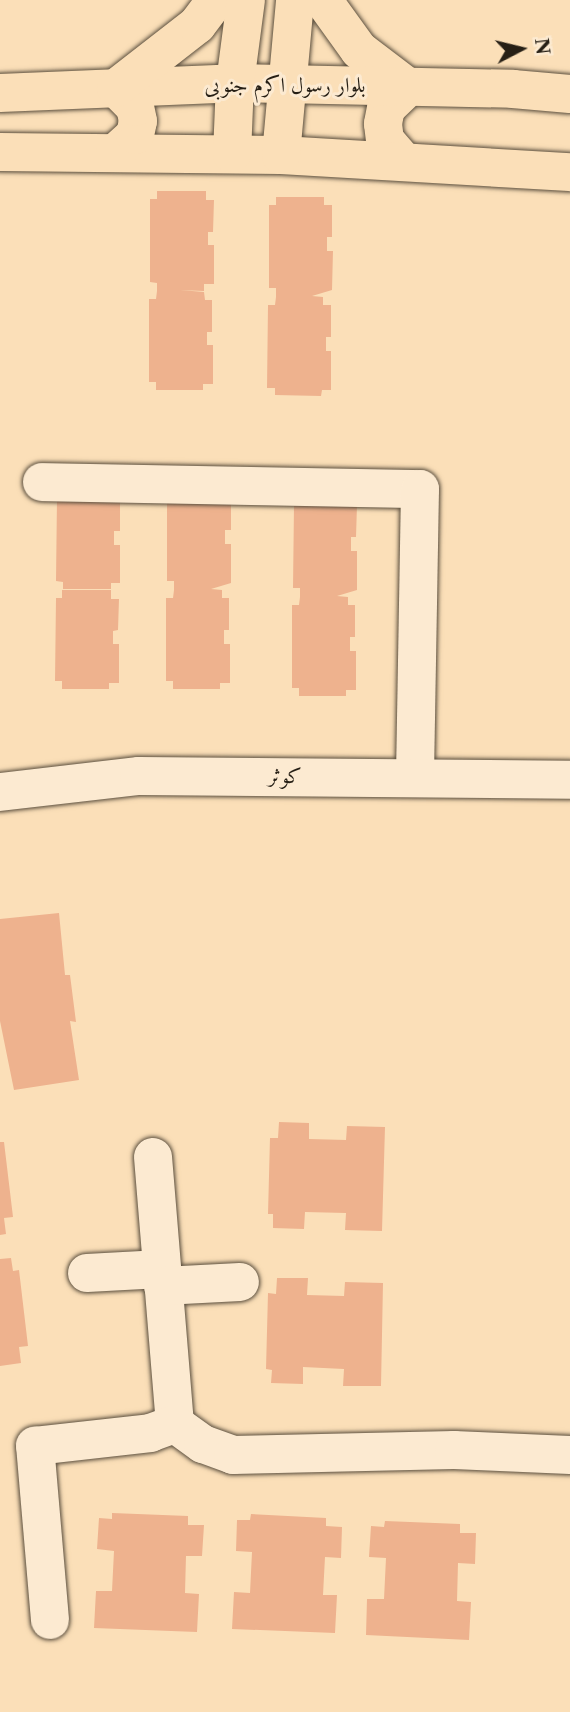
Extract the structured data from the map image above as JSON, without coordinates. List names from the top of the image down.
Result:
{
  "streets": {
    "main road": ["بلوار رسول اکرم جنوبی"],
    "street": ["کوثر"]
  },
  "north": "right"
}
